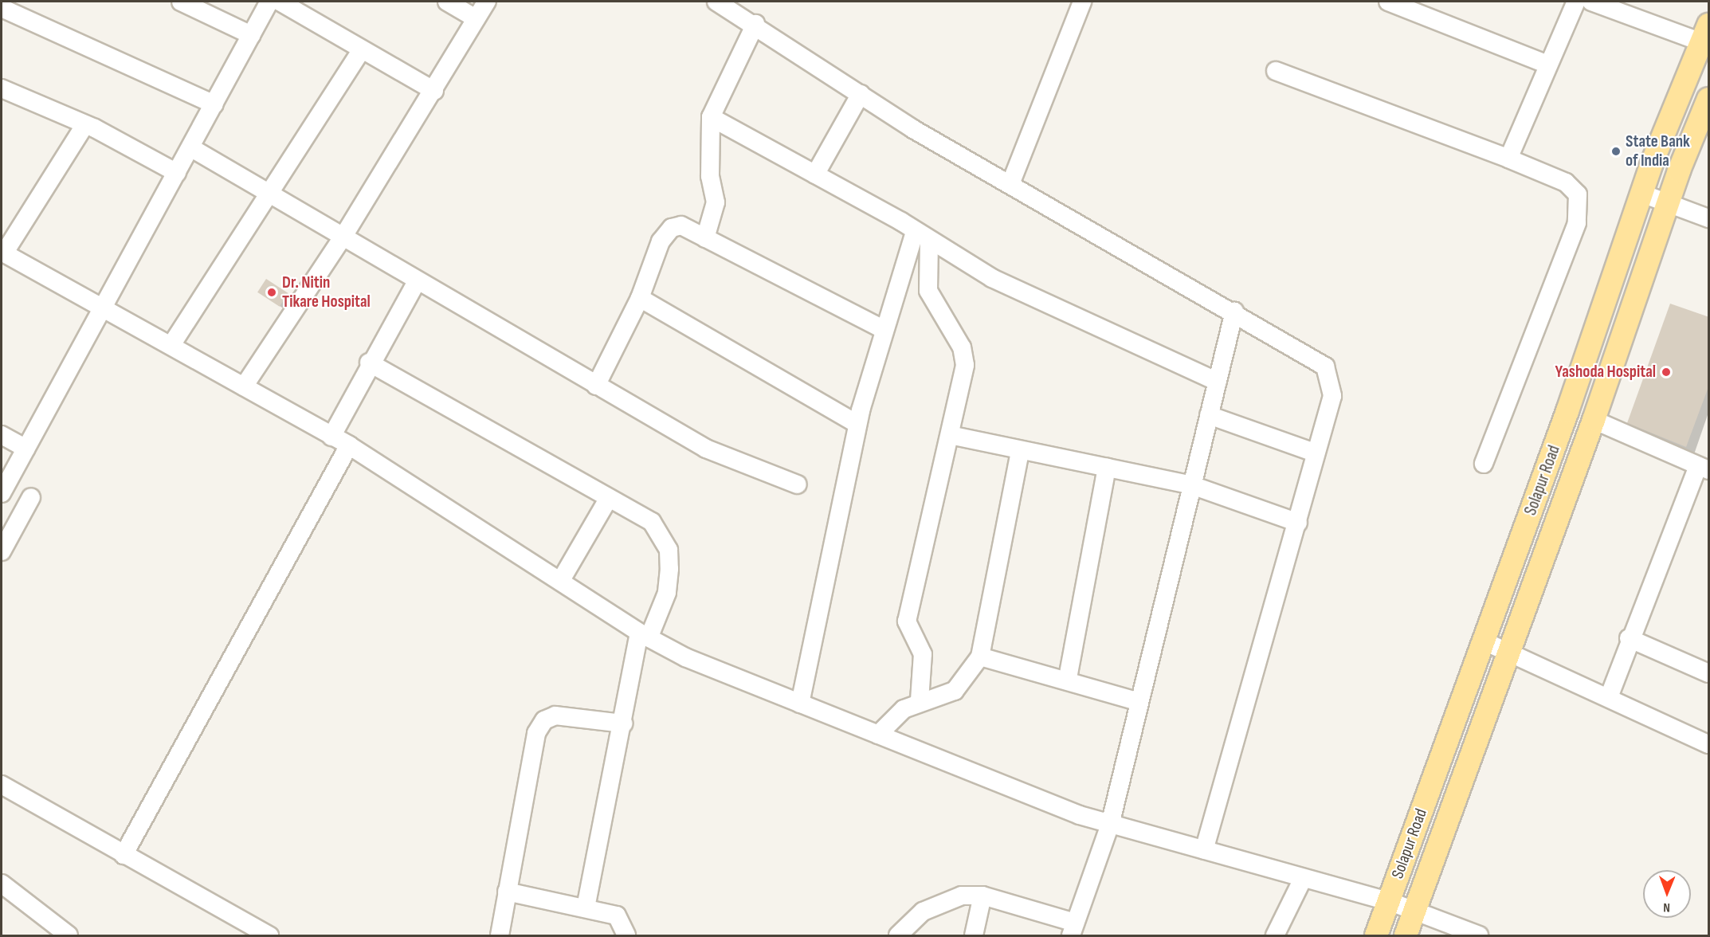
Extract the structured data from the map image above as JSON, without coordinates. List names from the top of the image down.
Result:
{
  "streets": {
    "main road": ["Solapur Road"]
  },
  "places": ["State Bank of India", "Dr. Nitin Tikare Hospital", "Yashoda Hospital"],
  "north": "bottom"
}
